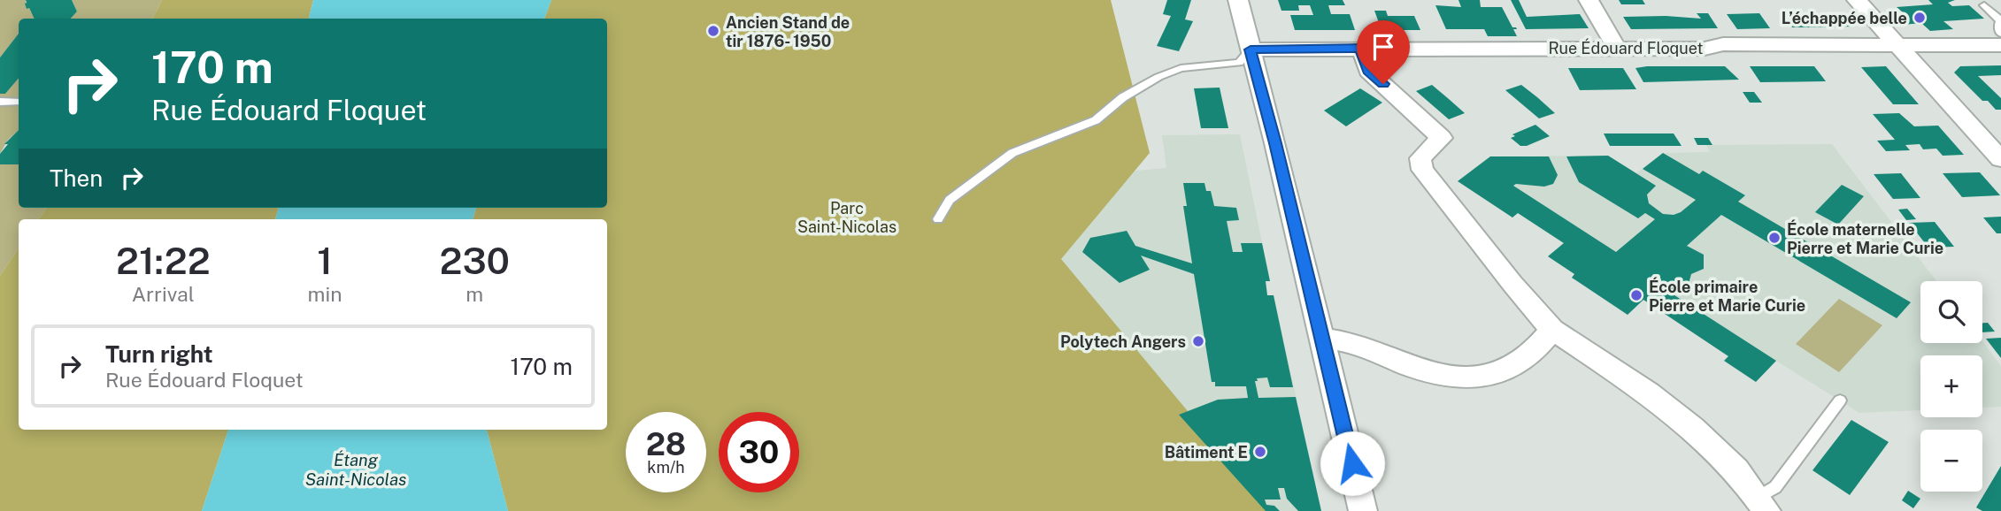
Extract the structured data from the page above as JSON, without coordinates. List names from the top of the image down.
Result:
{
  "streets": {
    "street": ["Rue Édouard Floquet"]
  },
  "water": ["Étang Saint-Nicolas"],
  "parks": ["Parc Saint-Nicolas"],
  "places": [
    "L’échappée belle",
    "Ancien Stand de tir 1876- 1950",
    "École maternelle Pierre et Marie Curie",
    "École primaire Pierre et Marie Curie",
    "Polytech Angers",
    "Bâtiment E"
  ],
  "page": {
    "turn": ["170 m", "Rue Édouard Floquet"],
    "then": "Then",
    "eta": [
      "21:22",
      "Arrival",
      "1",
      "min",
      "230",
      "m"
    ],
    "map_buttons": ["+", "−"],
    "list": [
      {
        "name": "Turn right",
        "note": "Rue Édouard Floquet",
        "value": "170 m"
      }
    ],
    "speed": "28 km/h",
    "limit": "30"
  }
}
